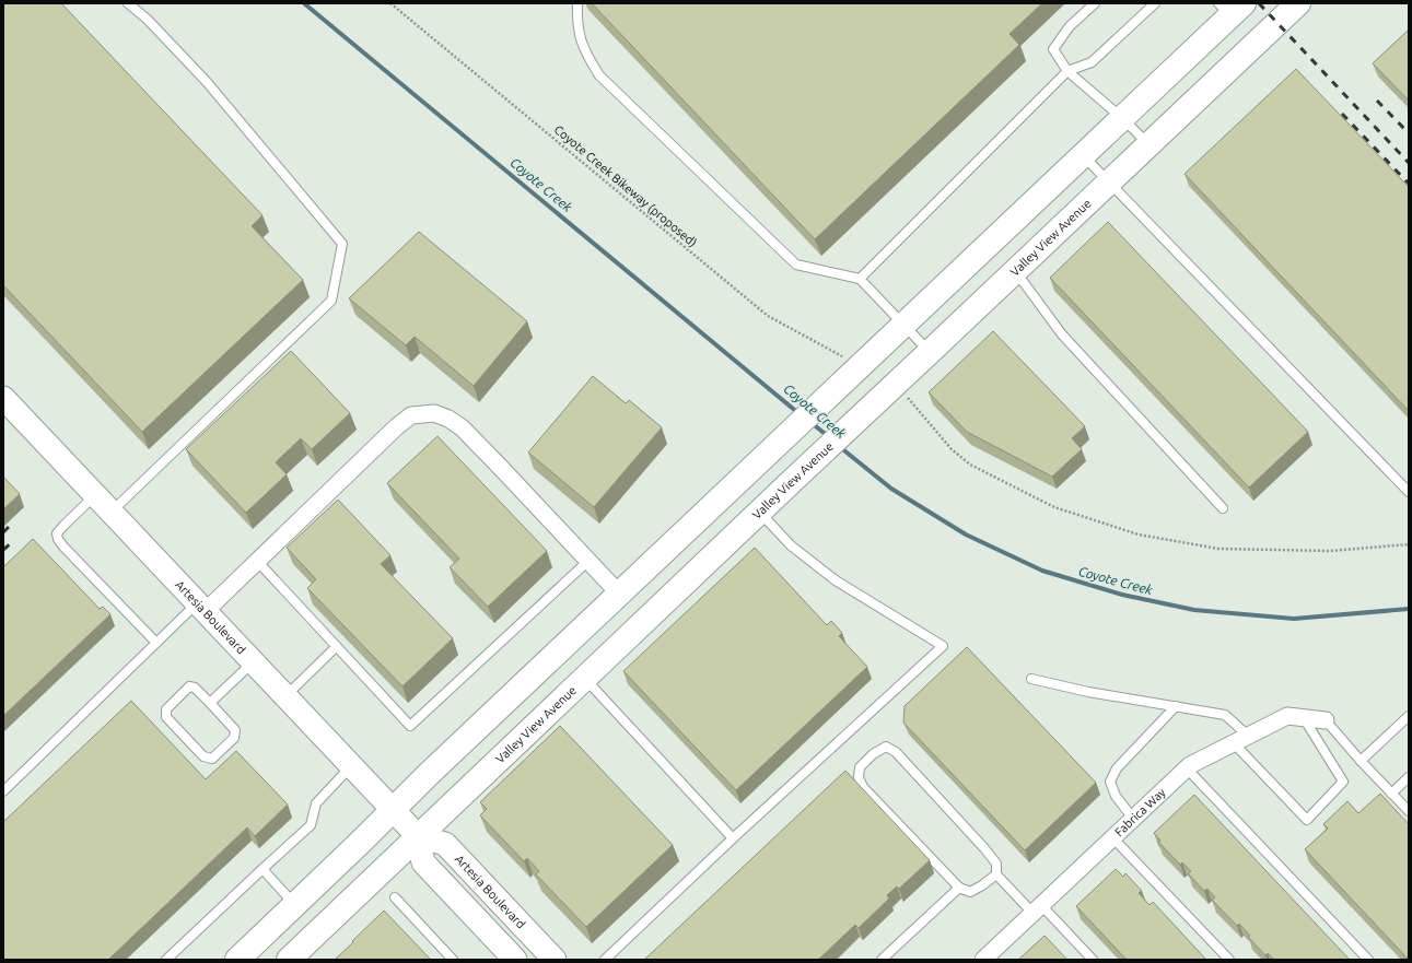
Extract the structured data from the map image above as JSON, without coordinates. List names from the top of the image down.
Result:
{
  "streets": {
    "main road": ["Valley View Avenue", "Artesia Boulevard"],
    "street": ["Fabrica Way"],
    "path": ["Coyote Creek Bikeway (proposed)"]
  },
  "crossings": [
    ["Valley View Avenue", "Artesia Boulevard"]
  ],
  "water": ["Coyote Creek"]
}
